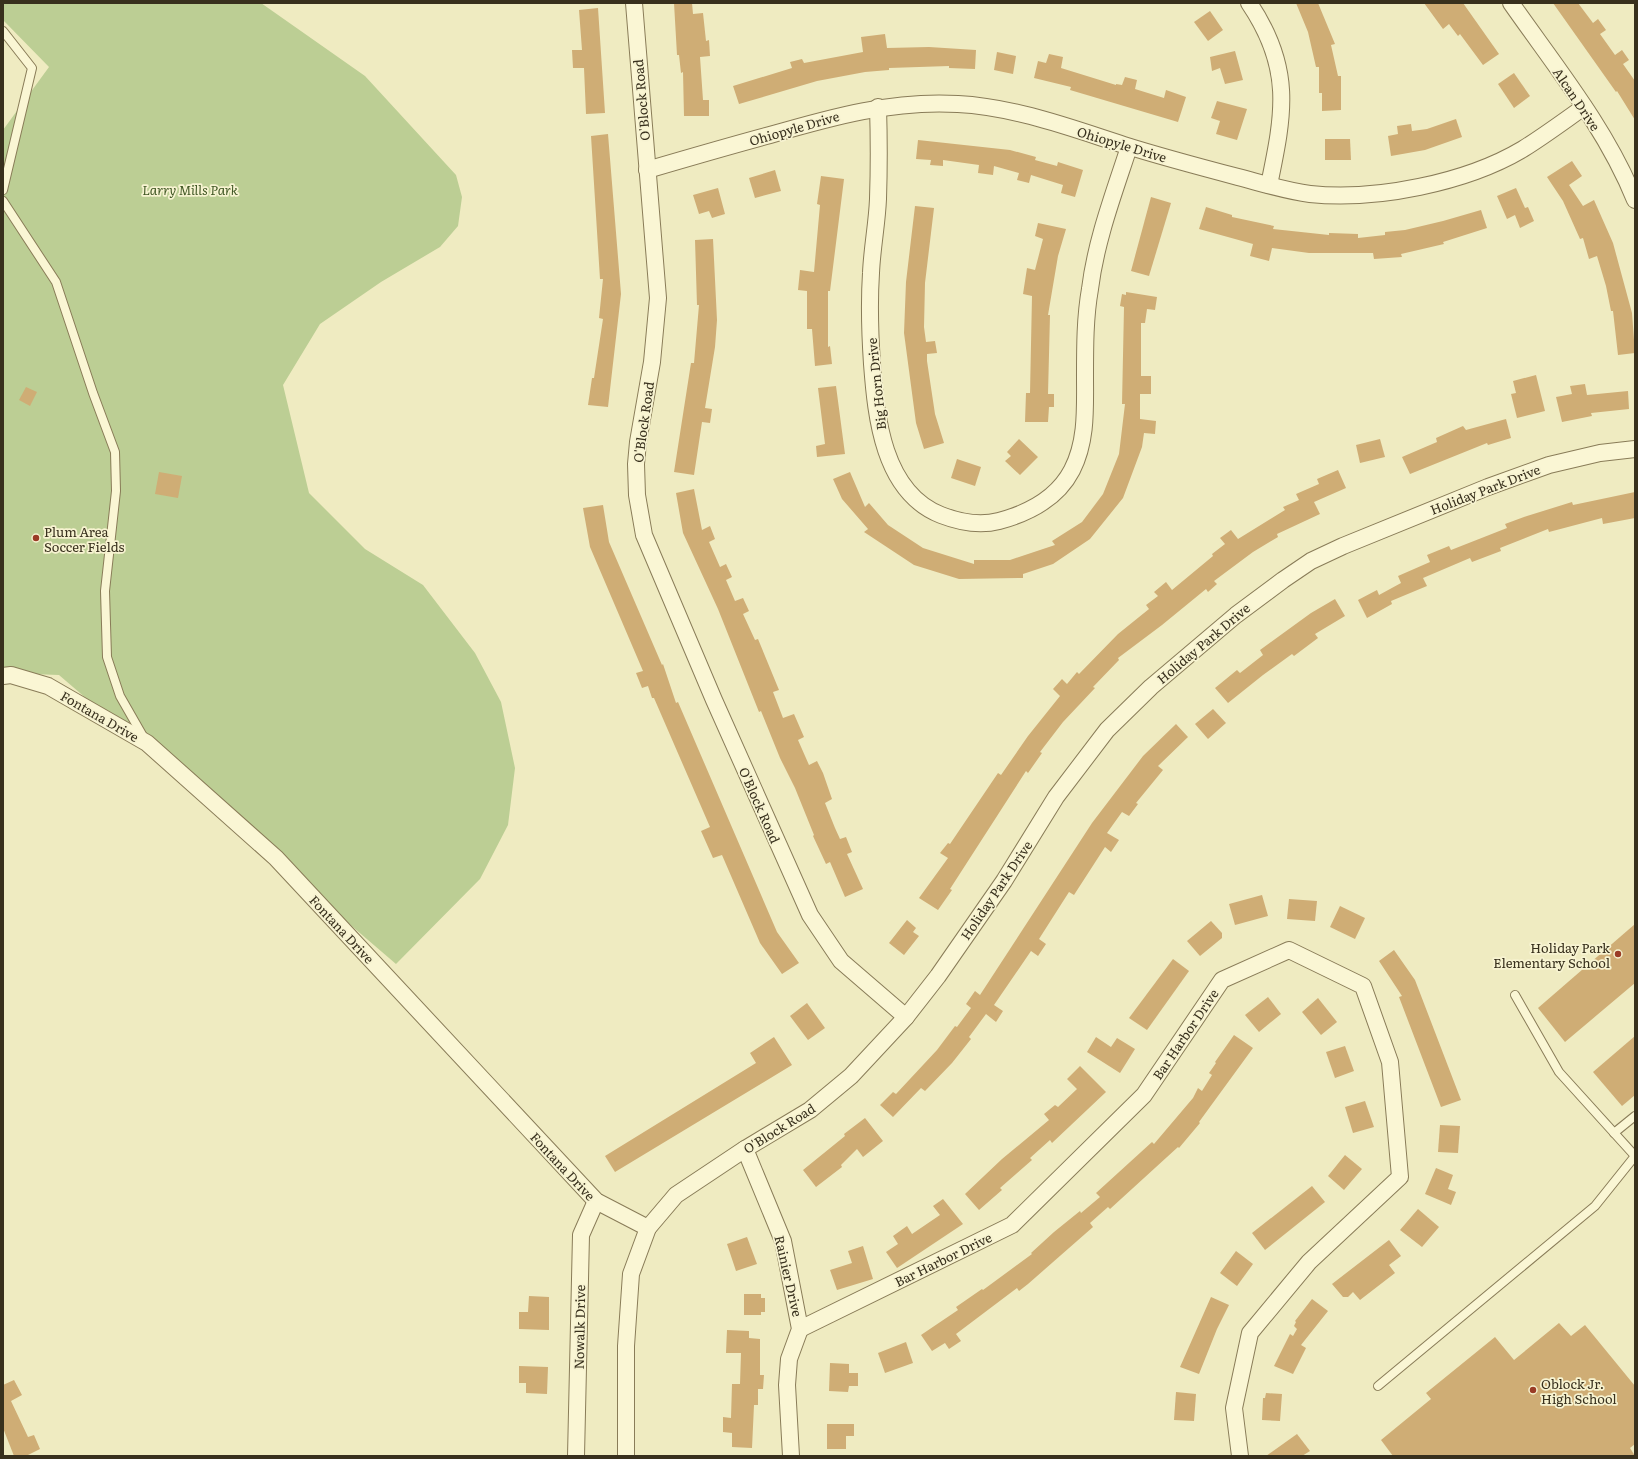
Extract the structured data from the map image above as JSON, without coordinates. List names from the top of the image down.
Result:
{
  "streets": {
    "street": [
      "Alcan Drive",
      "O'Block Road",
      "Ohiopyle Drive",
      "Big Horn Drive",
      "Holiday Park Drive",
      "Fontana Drive",
      "Bar Harbor Drive",
      "Rainier Drive",
      "Nowalk Drive"
    ]
  },
  "crossings": [
    ["Alcan Drive", "Ohiopyle Drive"],
    ["O'Block Road", "Ohiopyle Drive"],
    ["O'Block Road", "Holiday Park Drive"],
    ["O'Block Road", "Fontana Drive"],
    ["O'Block Road", "Rainier Drive"],
    ["Ohiopyle Drive", "Big Horn Drive"],
    ["Fontana Drive", "Nowalk Drive"],
    ["Bar Harbor Drive", "Rainier Drive"]
  ],
  "parks": ["Larry Mills Park"],
  "places": ["Plum Area Soccer Fields", "Holiday Park Elementary School", "Oblock Jr. High School"]
}
